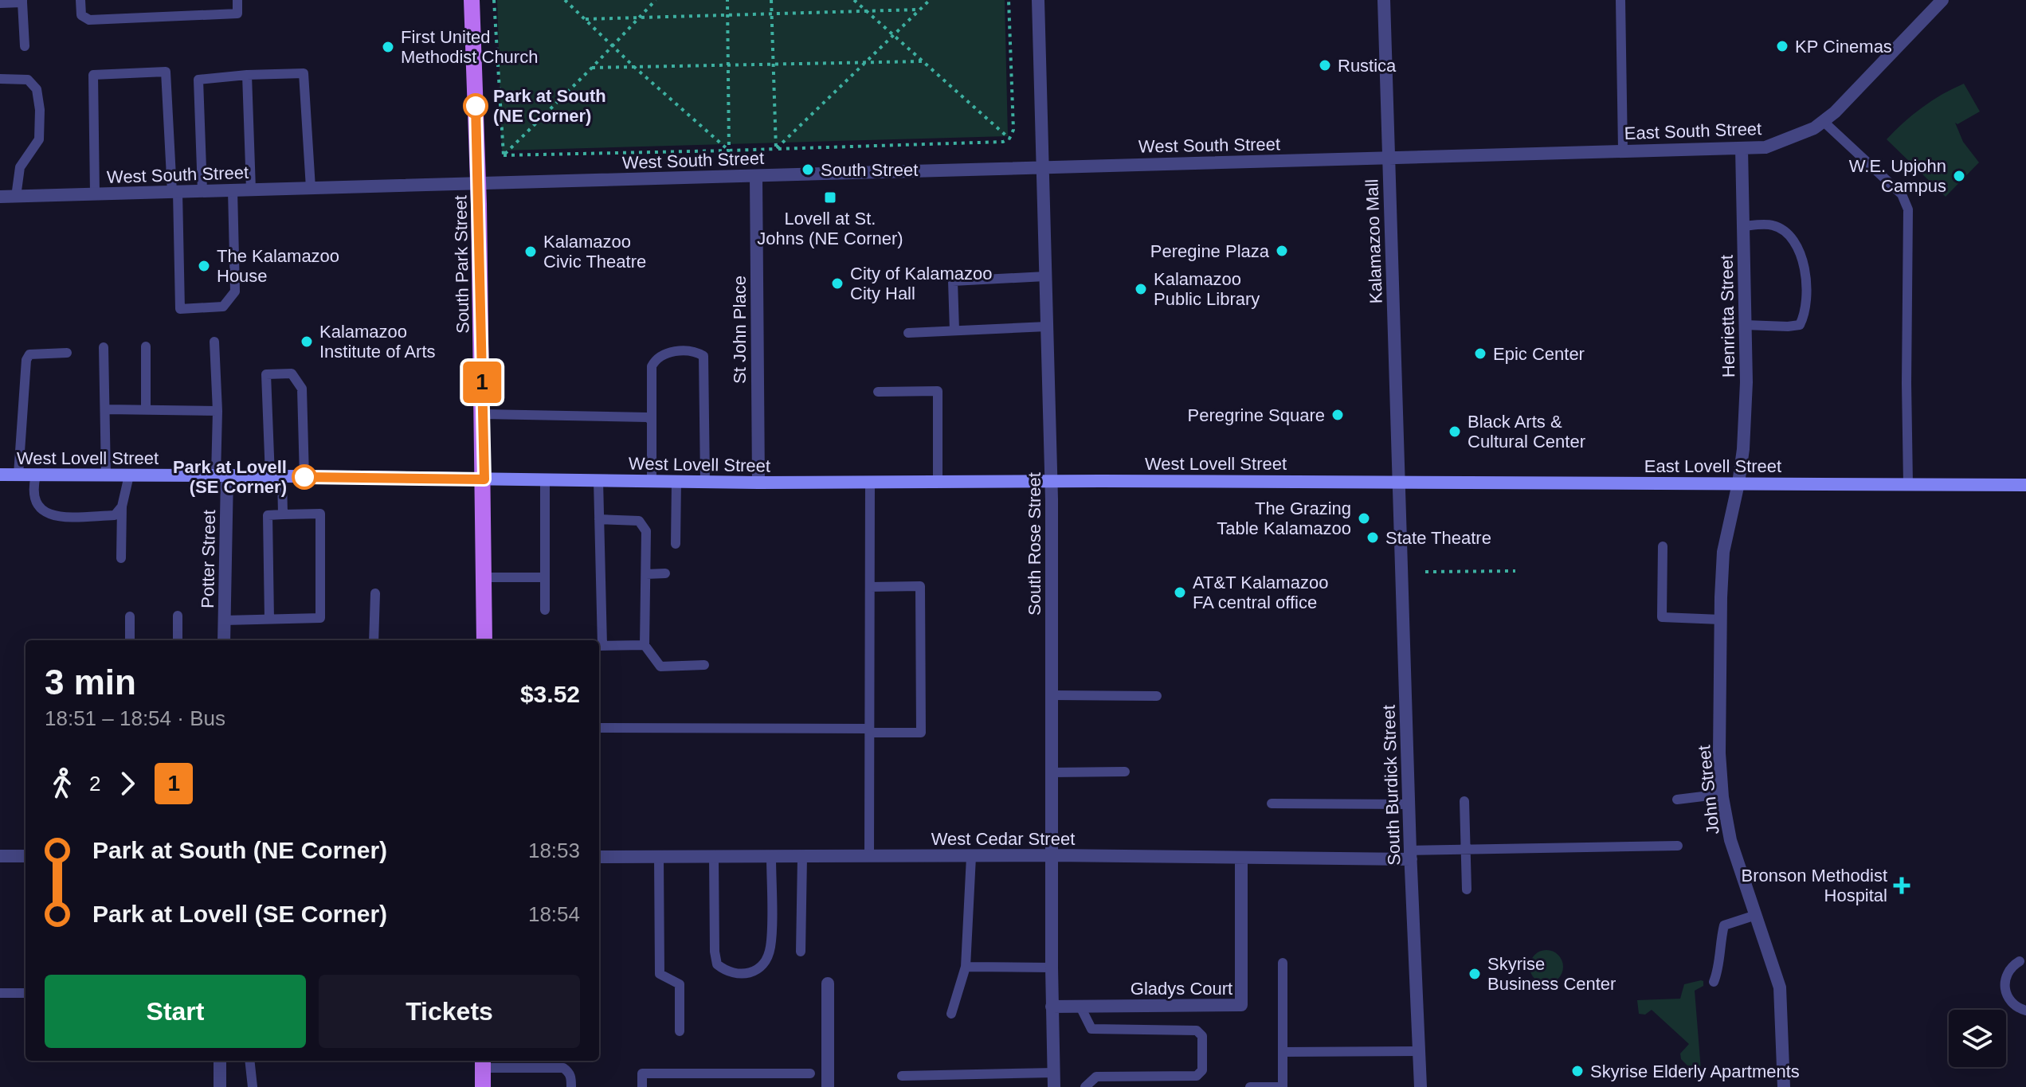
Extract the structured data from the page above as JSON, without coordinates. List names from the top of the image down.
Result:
{
  "streets": {
    "main road": ["South Park Street"],
    "street": [
      "East South Street",
      "West South Street",
      "Kalamazoo Mall",
      "Henrietta Street",
      "St John Place",
      "West Lovell Street",
      "East Lovell Street",
      "South Rose Street",
      "Potter Street",
      "South Burdick Street",
      "John Street",
      "West Cedar Street",
      "Gladys Court"
    ]
  },
  "crossings": [
    ["East South Street", "West South Street"],
    ["East South Street", "Kalamazoo Mall"],
    ["East South Street", "Henrietta Street"],
    ["West South Street", "Kalamazoo Mall"],
    ["West South Street", "South Park Street"],
    ["West South Street", "St John Place"],
    ["West South Street", "South Rose Street"],
    ["Kalamazoo Mall", "West Lovell Street"],
    ["Kalamazoo Mall", "East Lovell Street"],
    ["Kalamazoo Mall", "South Burdick Street"],
    ["South Park Street", "West Lovell Street"],
    ["Henrietta Street", "East Lovell Street"],
    ["Henrietta Street", "John Street"],
    ["St John Place", "West Lovell Street"],
    ["West Lovell Street", "East Lovell Street"],
    ["West Lovell Street", "South Rose Street"],
    ["West Lovell Street", "Potter Street"],
    ["West Lovell Street", "South Burdick Street"],
    ["East Lovell Street", "South Burdick Street"],
    ["East Lovell Street", "John Street"],
    ["South Rose Street", "West Cedar Street"],
    ["South Rose Street", "Gladys Court"],
    ["South Burdick Street", "West Cedar Street"],
    ["West Cedar Street", "Gladys Court"]
  ],
  "places": {
    "other": [
      "KP Cinemas",
      "First United Methodist Church",
      "Rustica",
      "Park at South (NE Corner)",
      "South Street",
      "W.E. Upjohn Campus",
      "Peregine Plaza",
      "Kalamazoo Civic Theatre",
      "The Kalamazoo House",
      "City of Kalamazoo City Hall",
      "Kalamazoo Public Library",
      "Kalamazoo Institute of Arts",
      "Epic Center",
      "Peregrine Square",
      "Black Arts & Cultural Center",
      "Park at Lovell (SE Corner)",
      "The Grazing Table Kalamazoo",
      "State Theatre",
      "AT&T Kalamazoo FA central office",
      "Skyrise Business Center",
      "Skyrise Elderly Apartments"
    ],
    "transit": ["Lovell at St. Johns (NE Corner)"],
    "health": ["Bronson Methodist Hospital"]
  },
  "lines": ["bus line 1"],
  "page": {
    "on_map": "1",
    "heading": ["3 min", "18:51 – 18:54 · Bus", "$3.52"],
    "legs": ["2", "1"],
    "list": [
      {
        "name": "Park at South (NE Corner)",
        "value": "18:53"
      },
      {
        "name": "Park at Lovell (SE Corner)",
        "value": "18:54"
      }
    ],
    "buttons": ["Start", "Tickets"]
  }
}
